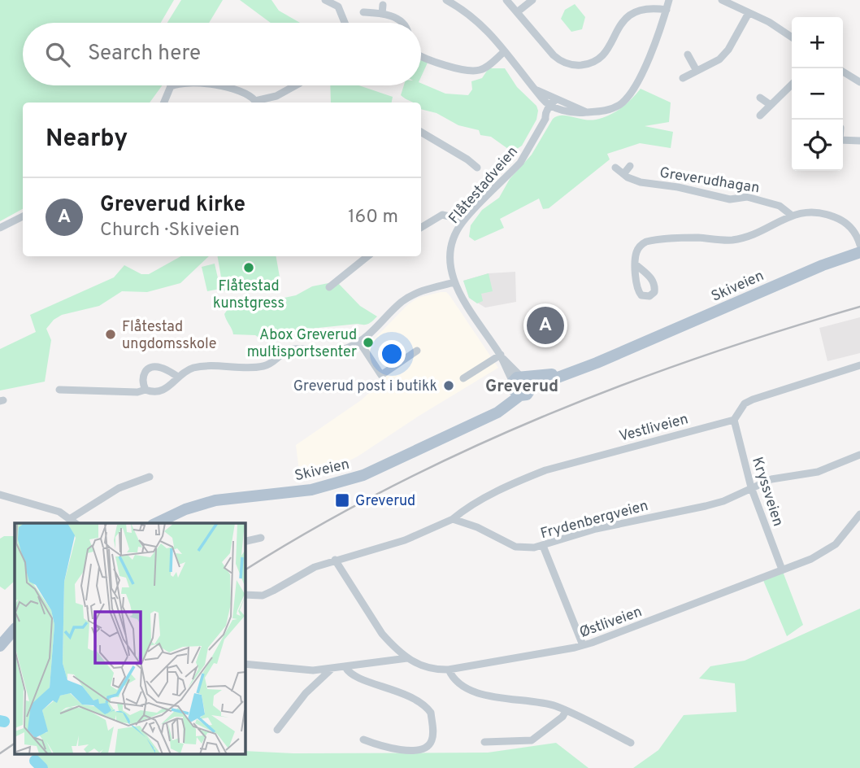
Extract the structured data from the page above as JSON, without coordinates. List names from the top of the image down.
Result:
{
  "streets": {
    "main road": ["Skiveien"],
    "street": [
      "Greverudhagan",
      "Flåtestadveien",
      "Vestliveien",
      "Kryssveien",
      "Frydenbergveien",
      "Østliveien"
    ]
  },
  "crossings": [
    ["Flåtestadveien", "Skiveien"],
    ["Vestliveien", "Kryssveien"],
    ["Vestliveien", "Frydenbergveien"],
    ["Kryssveien", "Frydenbergveien"],
    ["Kryssveien", "Østliveien"]
  ],
  "districts": ["Greverud"],
  "places": {
    "other": [
      "Flåtestad kunstgress",
      "Flåtestad ungdomsskole",
      "Abox Greverud multisportsenter",
      "Greverud post i butikk"
    ],
    "transit": ["Greverud"]
  },
  "page": {
    "map_buttons": ["+", "−"],
    "search": "Search here",
    "heading": "Nearby",
    "list": [
      {
        "mark": "A",
        "name": "Greverud kirke",
        "note": "Church · Skiveien",
        "value": "160 m"
      }
    ],
    "pins": "A"
  }
}
